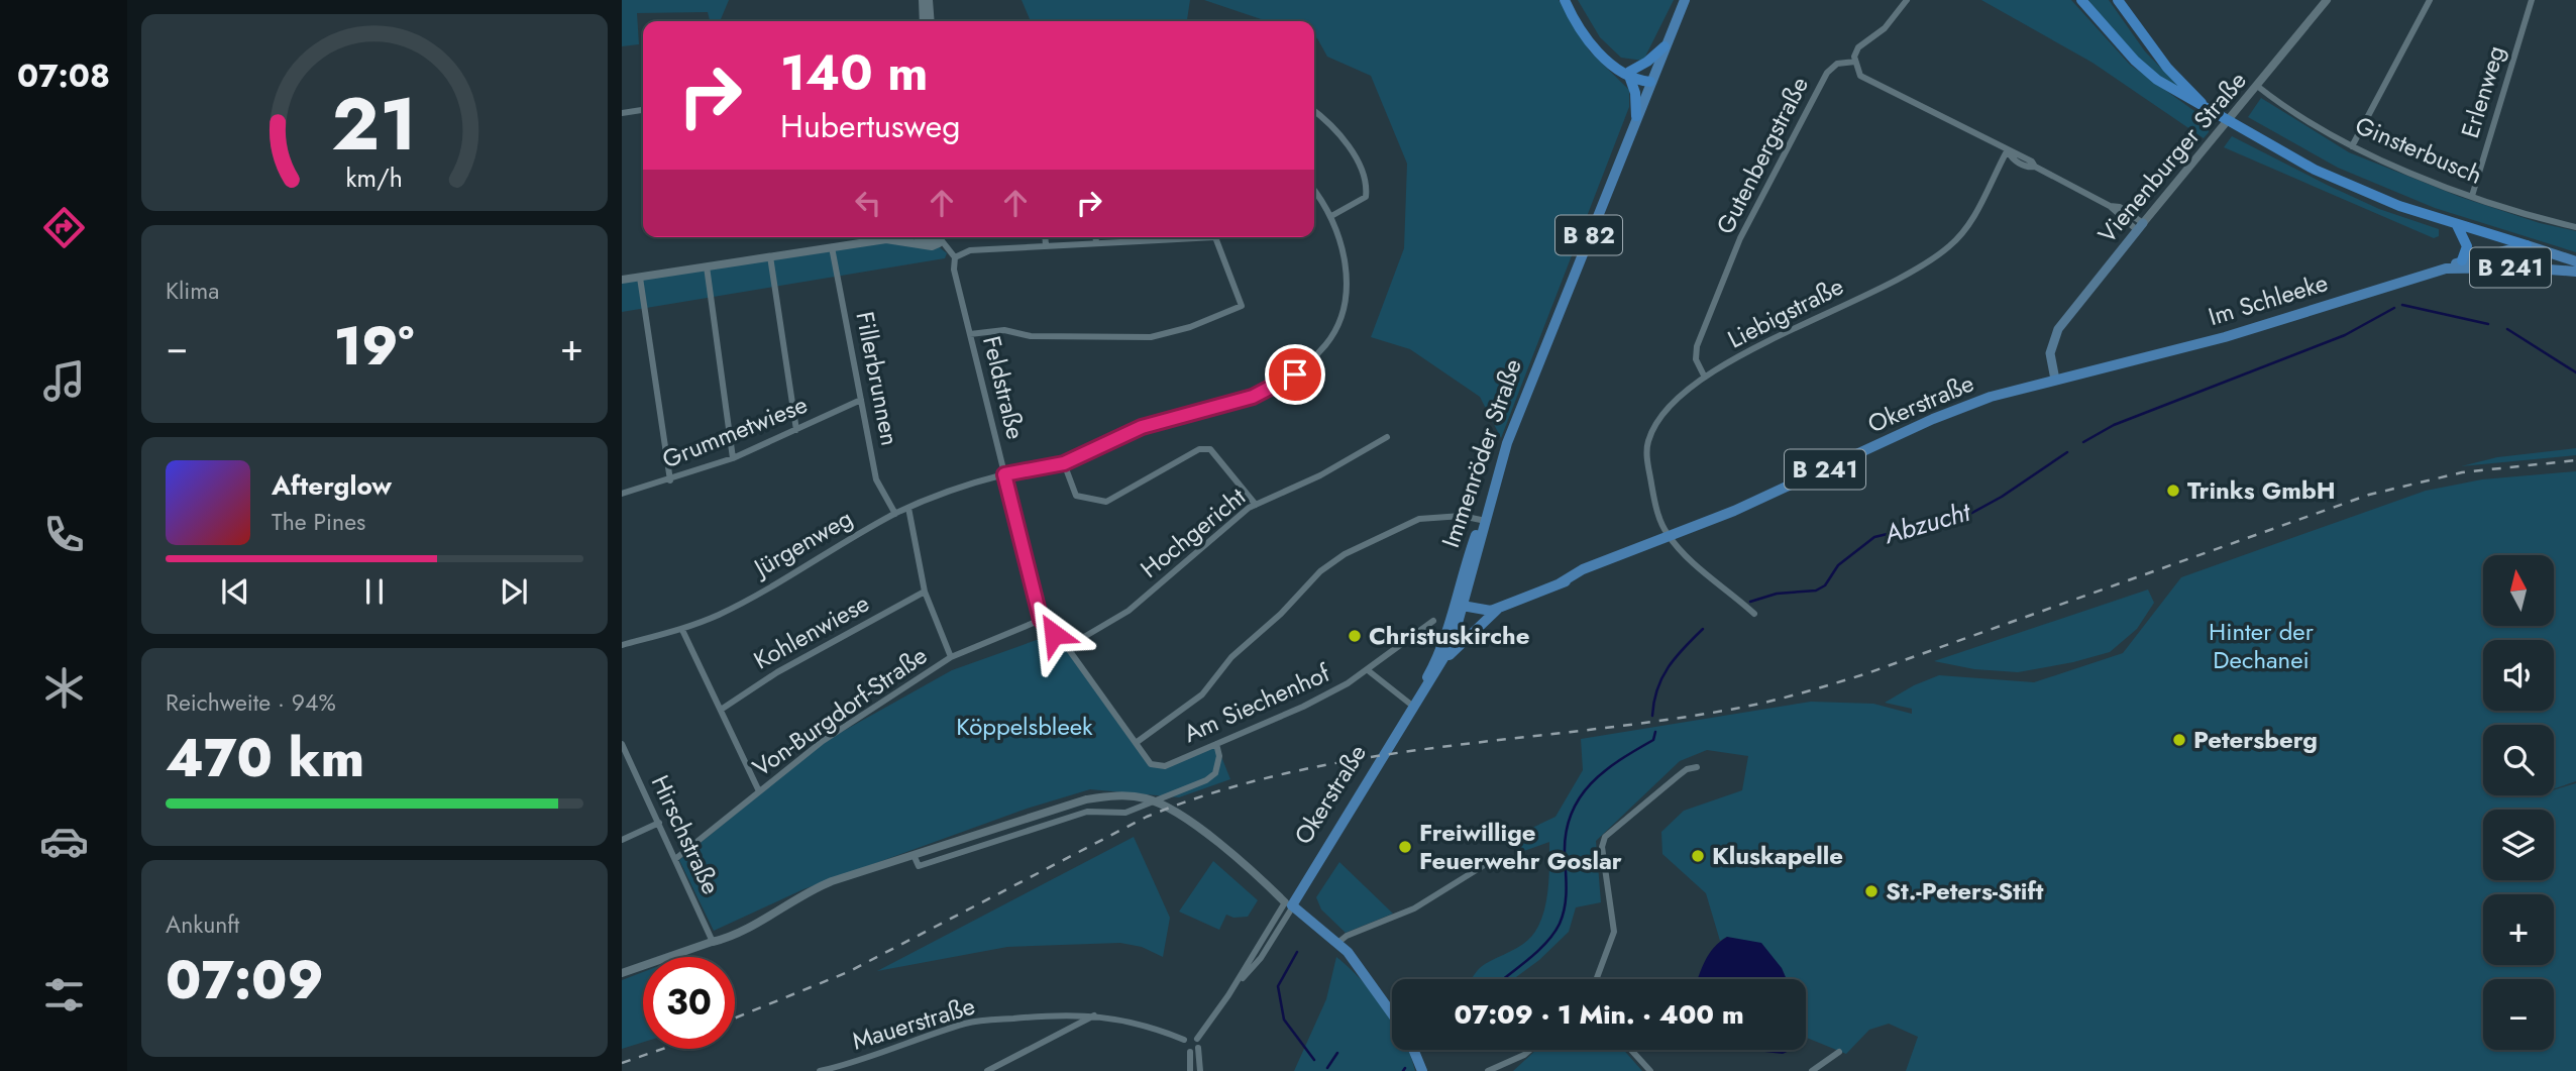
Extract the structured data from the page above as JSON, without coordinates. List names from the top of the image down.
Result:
{
  "streets": {
    "main road": [
      "Vienenburger Straße",
      "B 82",
      "B 241",
      "Im Schleeke",
      "Okerstraße",
      "Immenröder Straße"
    ],
    "street": [
      "Erlenweg",
      "Ginsterbusch",
      "Gutenbergstraße",
      "Liebigstraße",
      "Fillerbrunnen",
      "Feldstraße",
      "Grummetwiese",
      "Hochgericht",
      "Jürgenweg",
      "Kohlenwiese",
      "Am Siechenhof",
      "Von-Burgdorf-Straße",
      "Hirschstraße",
      "Mauerstraße"
    ]
  },
  "crossings": [
    ["Erlenweg", "Ginsterbusch"],
    ["Ginsterbusch", "Vienenburger Straße"],
    ["Gutenbergstraße", "Liebigstraße"],
    ["Vienenburger Straße", "Im Schleeke"],
    ["Vienenburger Straße", "Okerstraße"],
    ["B 82", "Okerstraße"],
    ["B 82", "Immenröder Straße"],
    ["Im Schleeke", "Okerstraße"],
    ["Liebigstraße", "Okerstraße"],
    ["Fillerbrunnen", "Grummetwiese"],
    ["Fillerbrunnen", "Jürgenweg"],
    ["Feldstraße", "Hochgericht"],
    ["Feldstraße", "Jürgenweg"],
    ["Feldstraße", "Am Siechenhof"],
    ["Feldstraße", "Von-Burgdorf-Straße"],
    ["Okerstraße", "Immenröder Straße"],
    ["Okerstraße", "Am Siechenhof"],
    ["Okerstraße", "Mauerstraße"],
    ["Von-Burgdorf-Straße", "Hirschstraße"]
  ],
  "water": ["Abzucht"],
  "parks": ["Hinter der Dechanei", "Köppelsbleek"],
  "places": [
    "Trinks GmbH",
    "Christuskirche",
    "Petersberg",
    "Freiwillige Feuerwehr Goslar",
    "Kluskapelle",
    "St.-Peters-Stift"
  ],
  "north": "top",
  "page": {
    "tabs": "07:08",
    "turn": ["140 m", "Hubertusweg"],
    "tile": [
      "Klima",
      ["Reichweite · 94%", "470 km"],
      ["Ankunft", "07:09"]
    ],
    "heat": ["−", "19°", "+"],
    "song": ["Afterglow", "The Pines"],
    "map_buttons": ["+", "−"],
    "limit": "30",
    "trip": "07:09 · 1 Min. · 400 m",
    "gauge": ["21", "km/h"]
  }
}
